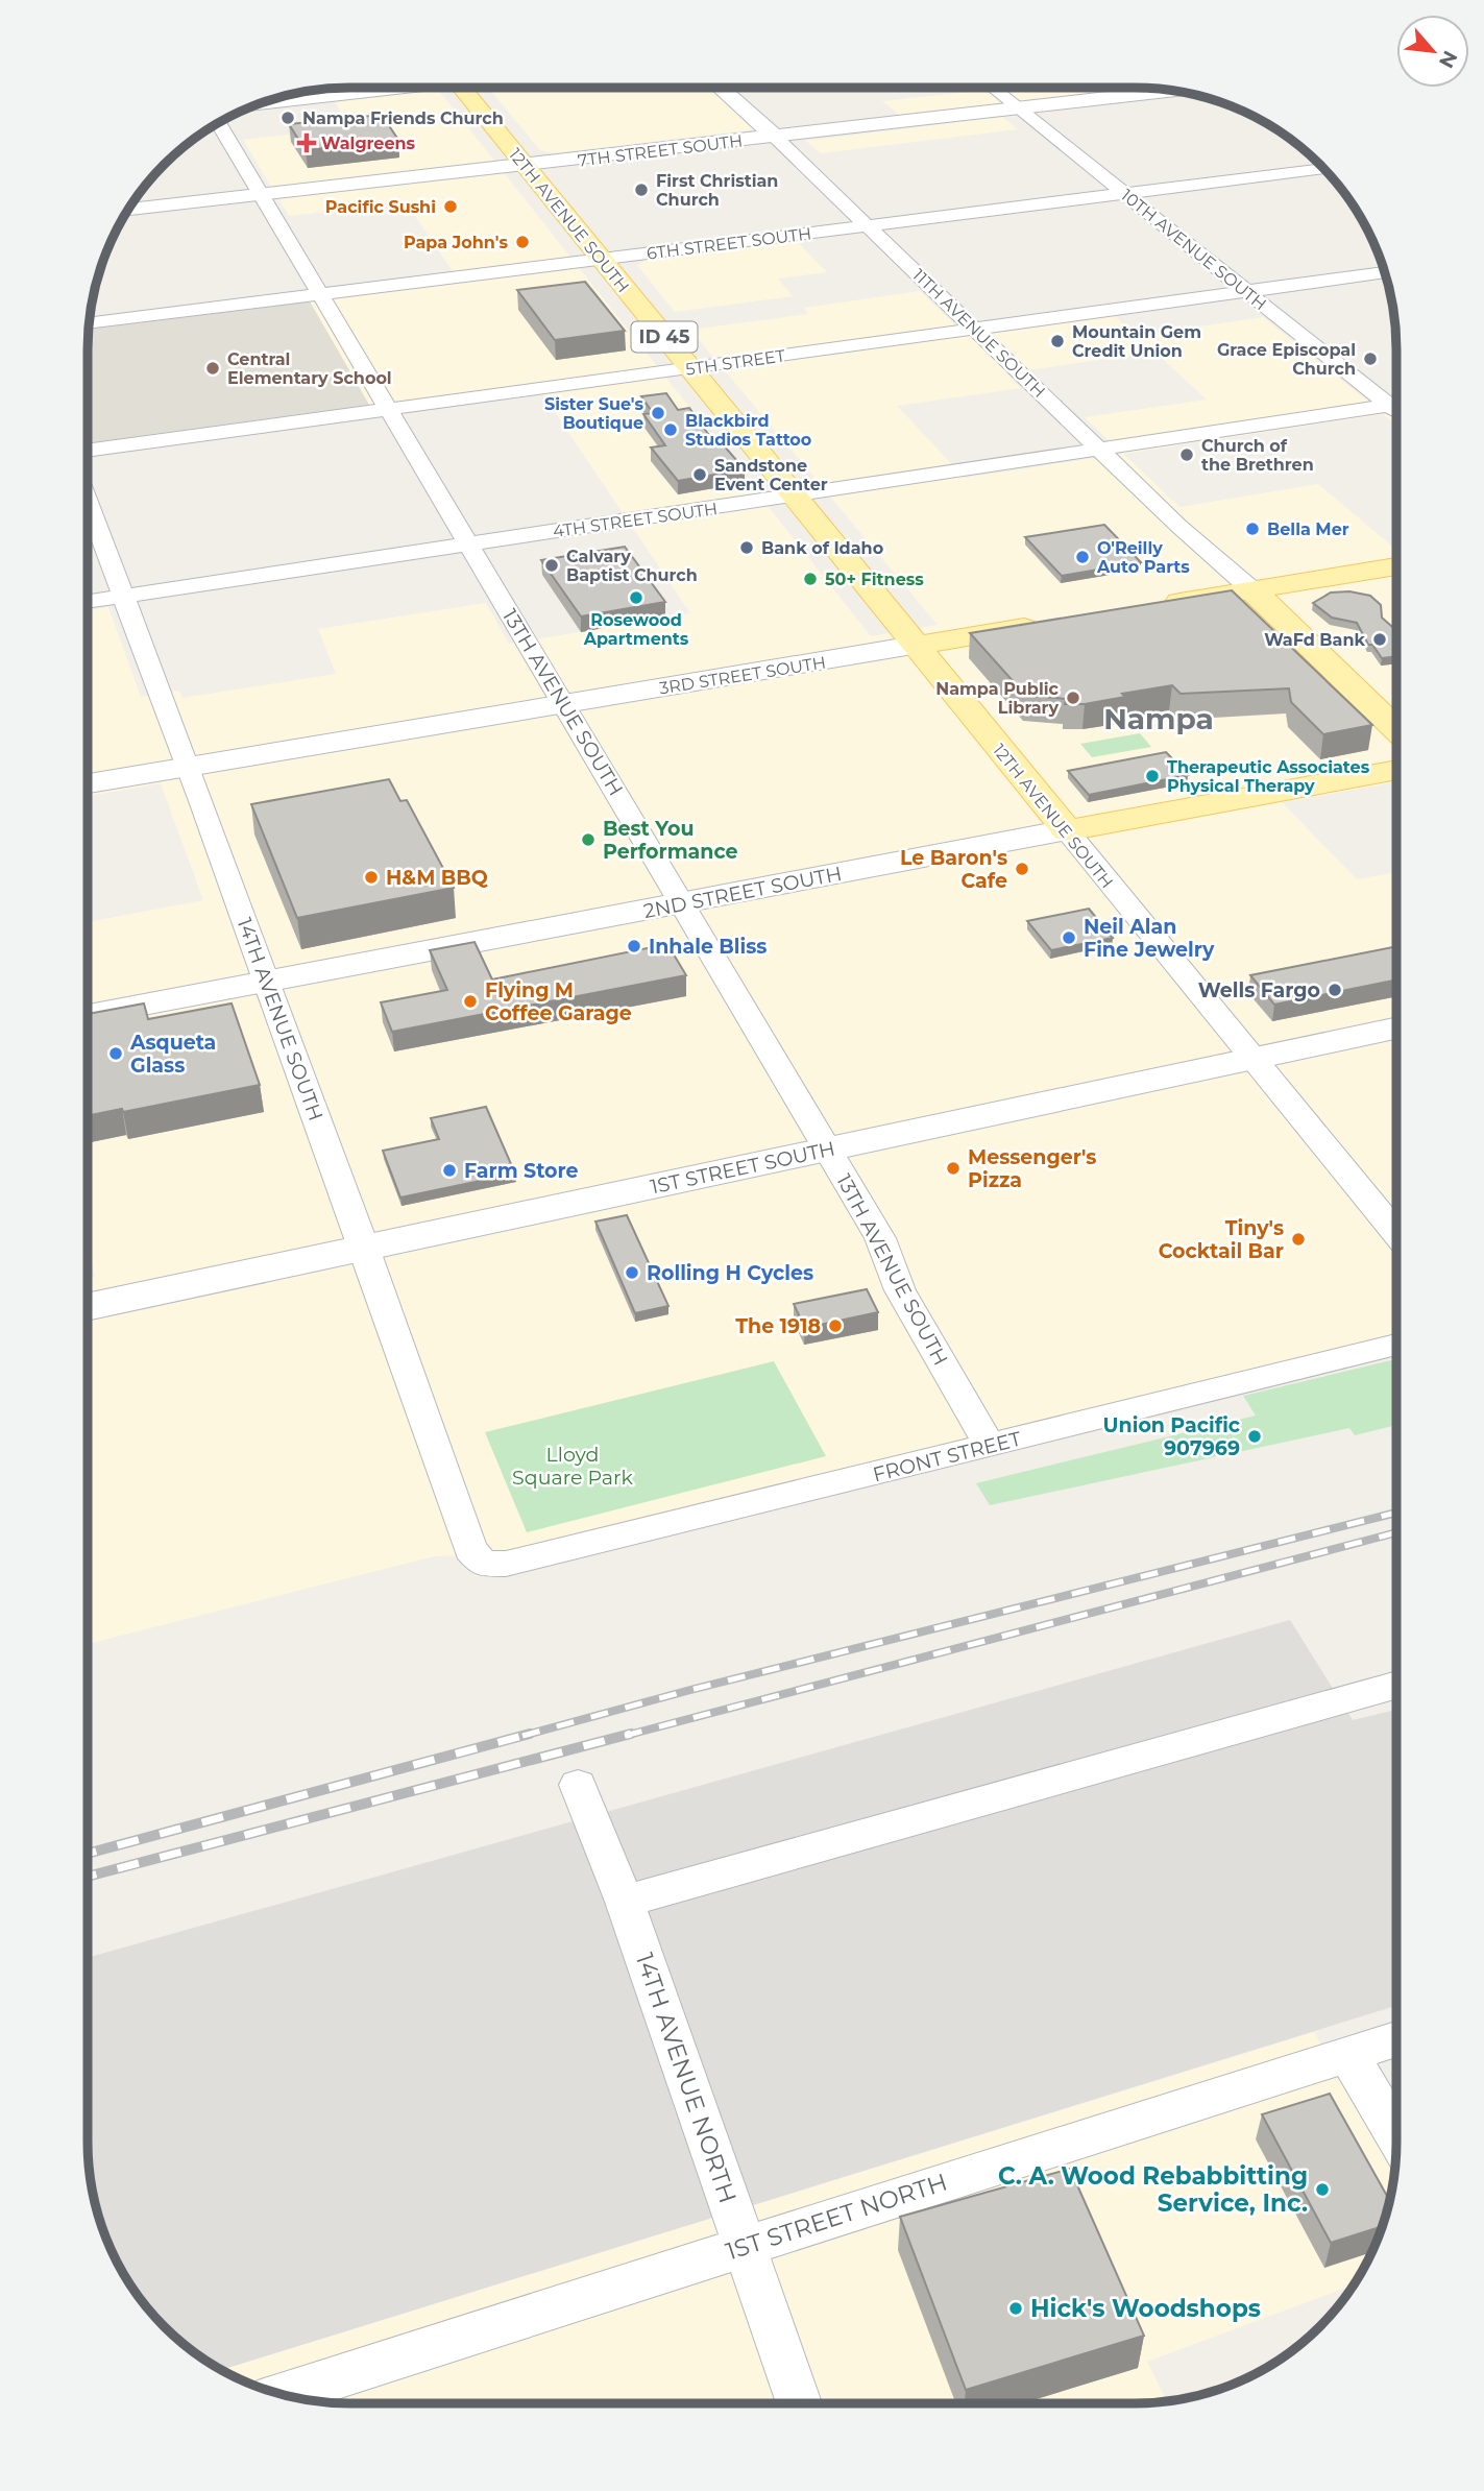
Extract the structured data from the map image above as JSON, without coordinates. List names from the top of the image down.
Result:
{
  "streets": {
    "main road": [
      "7TH STREET SOUTH",
      "12TH AVENUE SOUTH",
      "11TH AVENUE SOUTH",
      "ID 45",
      "3RD STREET SOUTH",
      "2ND STREET SOUTH",
      "1ST STREET SOUTH"
    ],
    "street": [
      "6TH STREET SOUTH",
      "10TH AVENUE SOUTH",
      "5TH STREET",
      "4TH STREET SOUTH",
      "13TH AVENUE SOUTH",
      "14TH AVENUE SOUTH",
      "FRONT STREET",
      "14TH AVENUE NORTH",
      "1ST STREET NORTH"
    ]
  },
  "crossings": [
    ["7TH STREET SOUTH", "12TH AVENUE SOUTH"],
    ["7TH STREET SOUTH", "10TH AVENUE SOUTH"],
    ["7TH STREET SOUTH", "11TH AVENUE SOUTH"],
    ["7TH STREET SOUTH", "13TH AVENUE SOUTH"],
    ["12TH AVENUE SOUTH", "6TH STREET SOUTH"],
    ["12TH AVENUE SOUTH", "5TH STREET"],
    ["12TH AVENUE SOUTH", "4TH STREET SOUTH"],
    ["12TH AVENUE SOUTH", "3RD STREET SOUTH"],
    ["12TH AVENUE SOUTH", "2ND STREET SOUTH"],
    ["12TH AVENUE SOUTH", "1ST STREET SOUTH"],
    ["6TH STREET SOUTH", "10TH AVENUE SOUTH"],
    ["6TH STREET SOUTH", "11TH AVENUE SOUTH"],
    ["6TH STREET SOUTH", "13TH AVENUE SOUTH"],
    ["10TH AVENUE SOUTH", "5TH STREET"],
    ["11TH AVENUE SOUTH", "5TH STREET"],
    ["11TH AVENUE SOUTH", "4TH STREET SOUTH"],
    ["5TH STREET", "13TH AVENUE SOUTH"],
    ["4TH STREET SOUTH", "13TH AVENUE SOUTH"],
    ["4TH STREET SOUTH", "14TH AVENUE SOUTH"],
    ["3RD STREET SOUTH", "13TH AVENUE SOUTH"],
    ["3RD STREET SOUTH", "14TH AVENUE SOUTH"],
    ["13TH AVENUE SOUTH", "2ND STREET SOUTH"],
    ["13TH AVENUE SOUTH", "1ST STREET SOUTH"],
    ["13TH AVENUE SOUTH", "FRONT STREET"],
    ["2ND STREET SOUTH", "14TH AVENUE SOUTH"],
    ["14TH AVENUE SOUTH", "1ST STREET SOUTH"],
    ["14TH AVENUE SOUTH", "FRONT STREET"],
    ["14TH AVENUE NORTH", "1ST STREET NORTH"]
  ],
  "districts": ["Nampa"],
  "parks": ["Lloyd Square Park"],
  "places": {
    "other": [
      "Nampa Friends Church",
      "First Christian Church",
      "Pacific Sushi",
      "Papa John's",
      "Mountain Gem Credit Union",
      "Grace Episcopal Church",
      "Central Elementary School",
      "Sister Sue's Boutique",
      "Blackbird Studios Tattoo",
      "Church of the Brethren",
      "Sandstone Event Center",
      "Bella Mer",
      "Bank of Idaho",
      "O'Reilly Auto Parts",
      "Calvary Baptist Church",
      "50+ Fitness",
      "Rosewood Apartments",
      "WaFd Bank",
      "Nampa Public Library",
      "Therapeutic Associates Physical Therapy",
      "Best You Performance",
      "Le Baron's Cafe",
      "H&M BBQ",
      "Neil Alan Fine Jewelry",
      "Inhale Bliss",
      "Wells Fargo",
      "Flying M Coffee Garage",
      "Asqueta Glass",
      "Messenger's Pizza",
      "Farm Store",
      "Tiny's Cocktail Bar",
      "Rolling H Cycles",
      "The 1918",
      "Union Pacific 907969",
      "C. A. Wood Rebabbitting Service, Inc.",
      "Hick's Woodshops"
    ],
    "health": ["Walgreens"]
  },
  "north": "bottom right"
}
